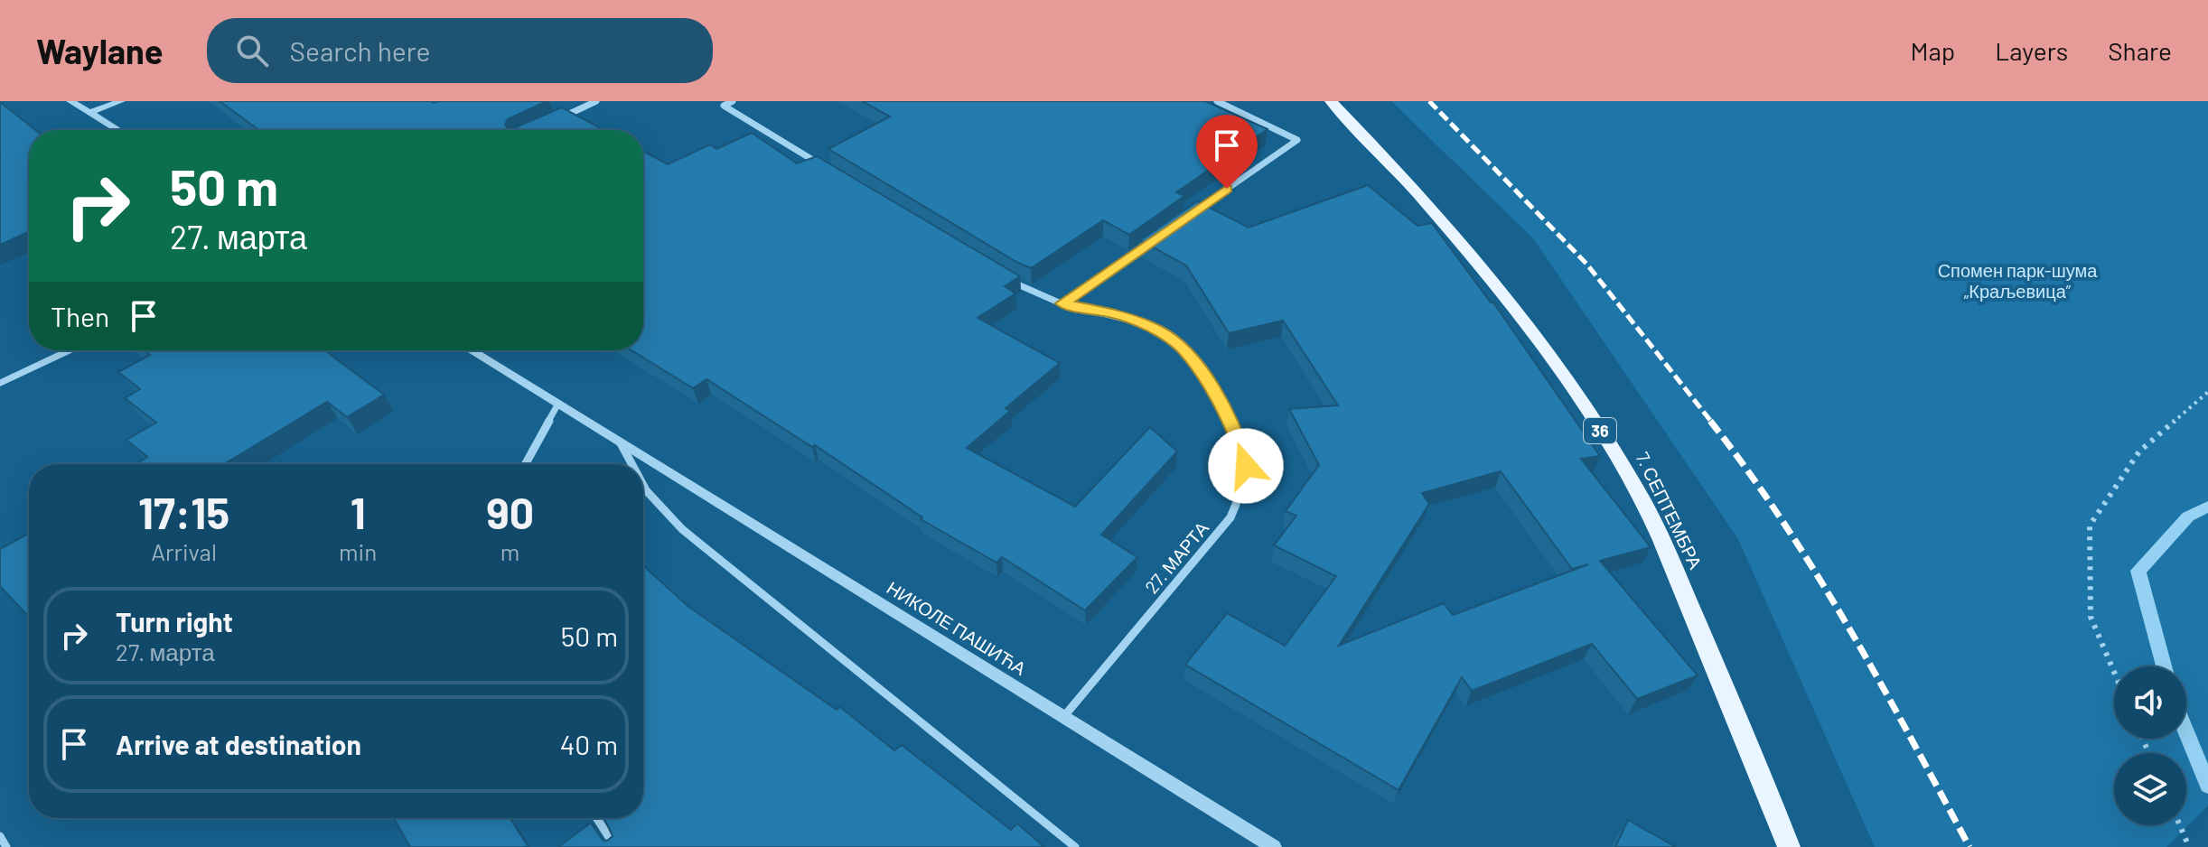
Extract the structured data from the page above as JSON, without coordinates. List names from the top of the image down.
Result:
{
  "streets": {
    "main road": ["36", "7. СЕПТЕМБРА"],
    "street": ["27. МАРТА", "НИКОЛЕ ПАШИЋА"]
  },
  "crossings": [
    ["27. МАРТА", "НИКОЛЕ ПАШИЋА"]
  ],
  "parks": ["Спомен парк-шума „Краљевица”"],
  "page": {
    "header": "Waylane",
    "search": "Search here",
    "nav": ["Map", "Layers", "Share"],
    "turn": ["50 m", "27. марта"],
    "then": "Then",
    "eta": [
      "17:15",
      "Arrival",
      "1",
      "min",
      "90",
      "m"
    ],
    "list": [
      {
        "name": "Turn right",
        "note": "27. марта",
        "value": "50 m"
      },
      {
        "name": "Arrive at destination",
        "value": "40 m"
      }
    ]
  }
}
